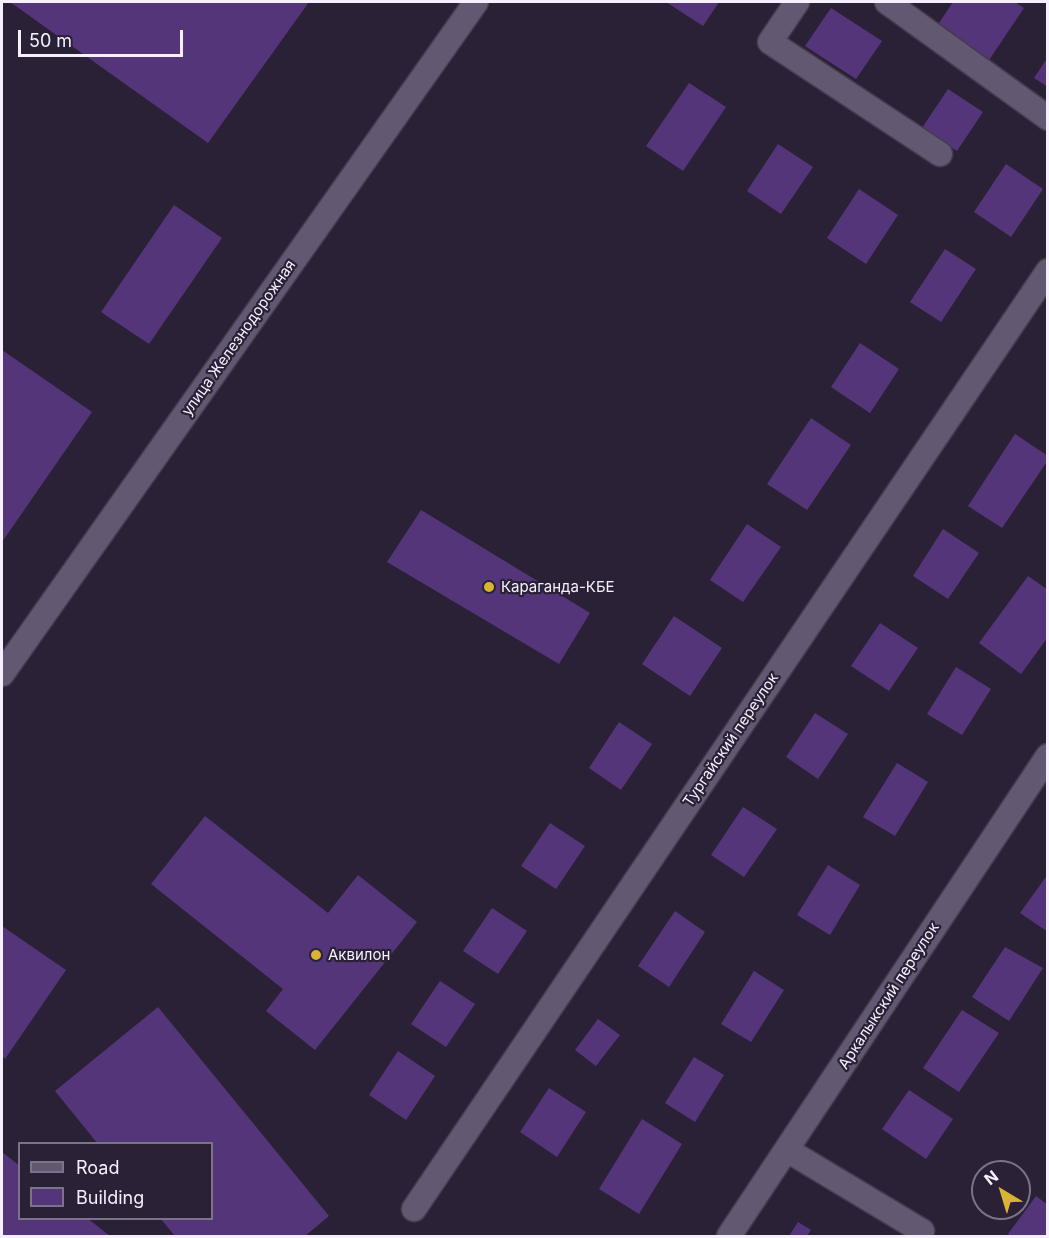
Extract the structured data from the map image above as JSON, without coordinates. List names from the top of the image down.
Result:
{
  "streets": {
    "street": ["улица Железнодорожная", "Тургайский переулок", "Аркалыкский переулок"]
  },
  "places": ["Караганда-КБЕ", "Аквилон"],
  "legend": ["Road", "Building"],
  "scale_bar": "50 m",
  "north": "top left"
}
